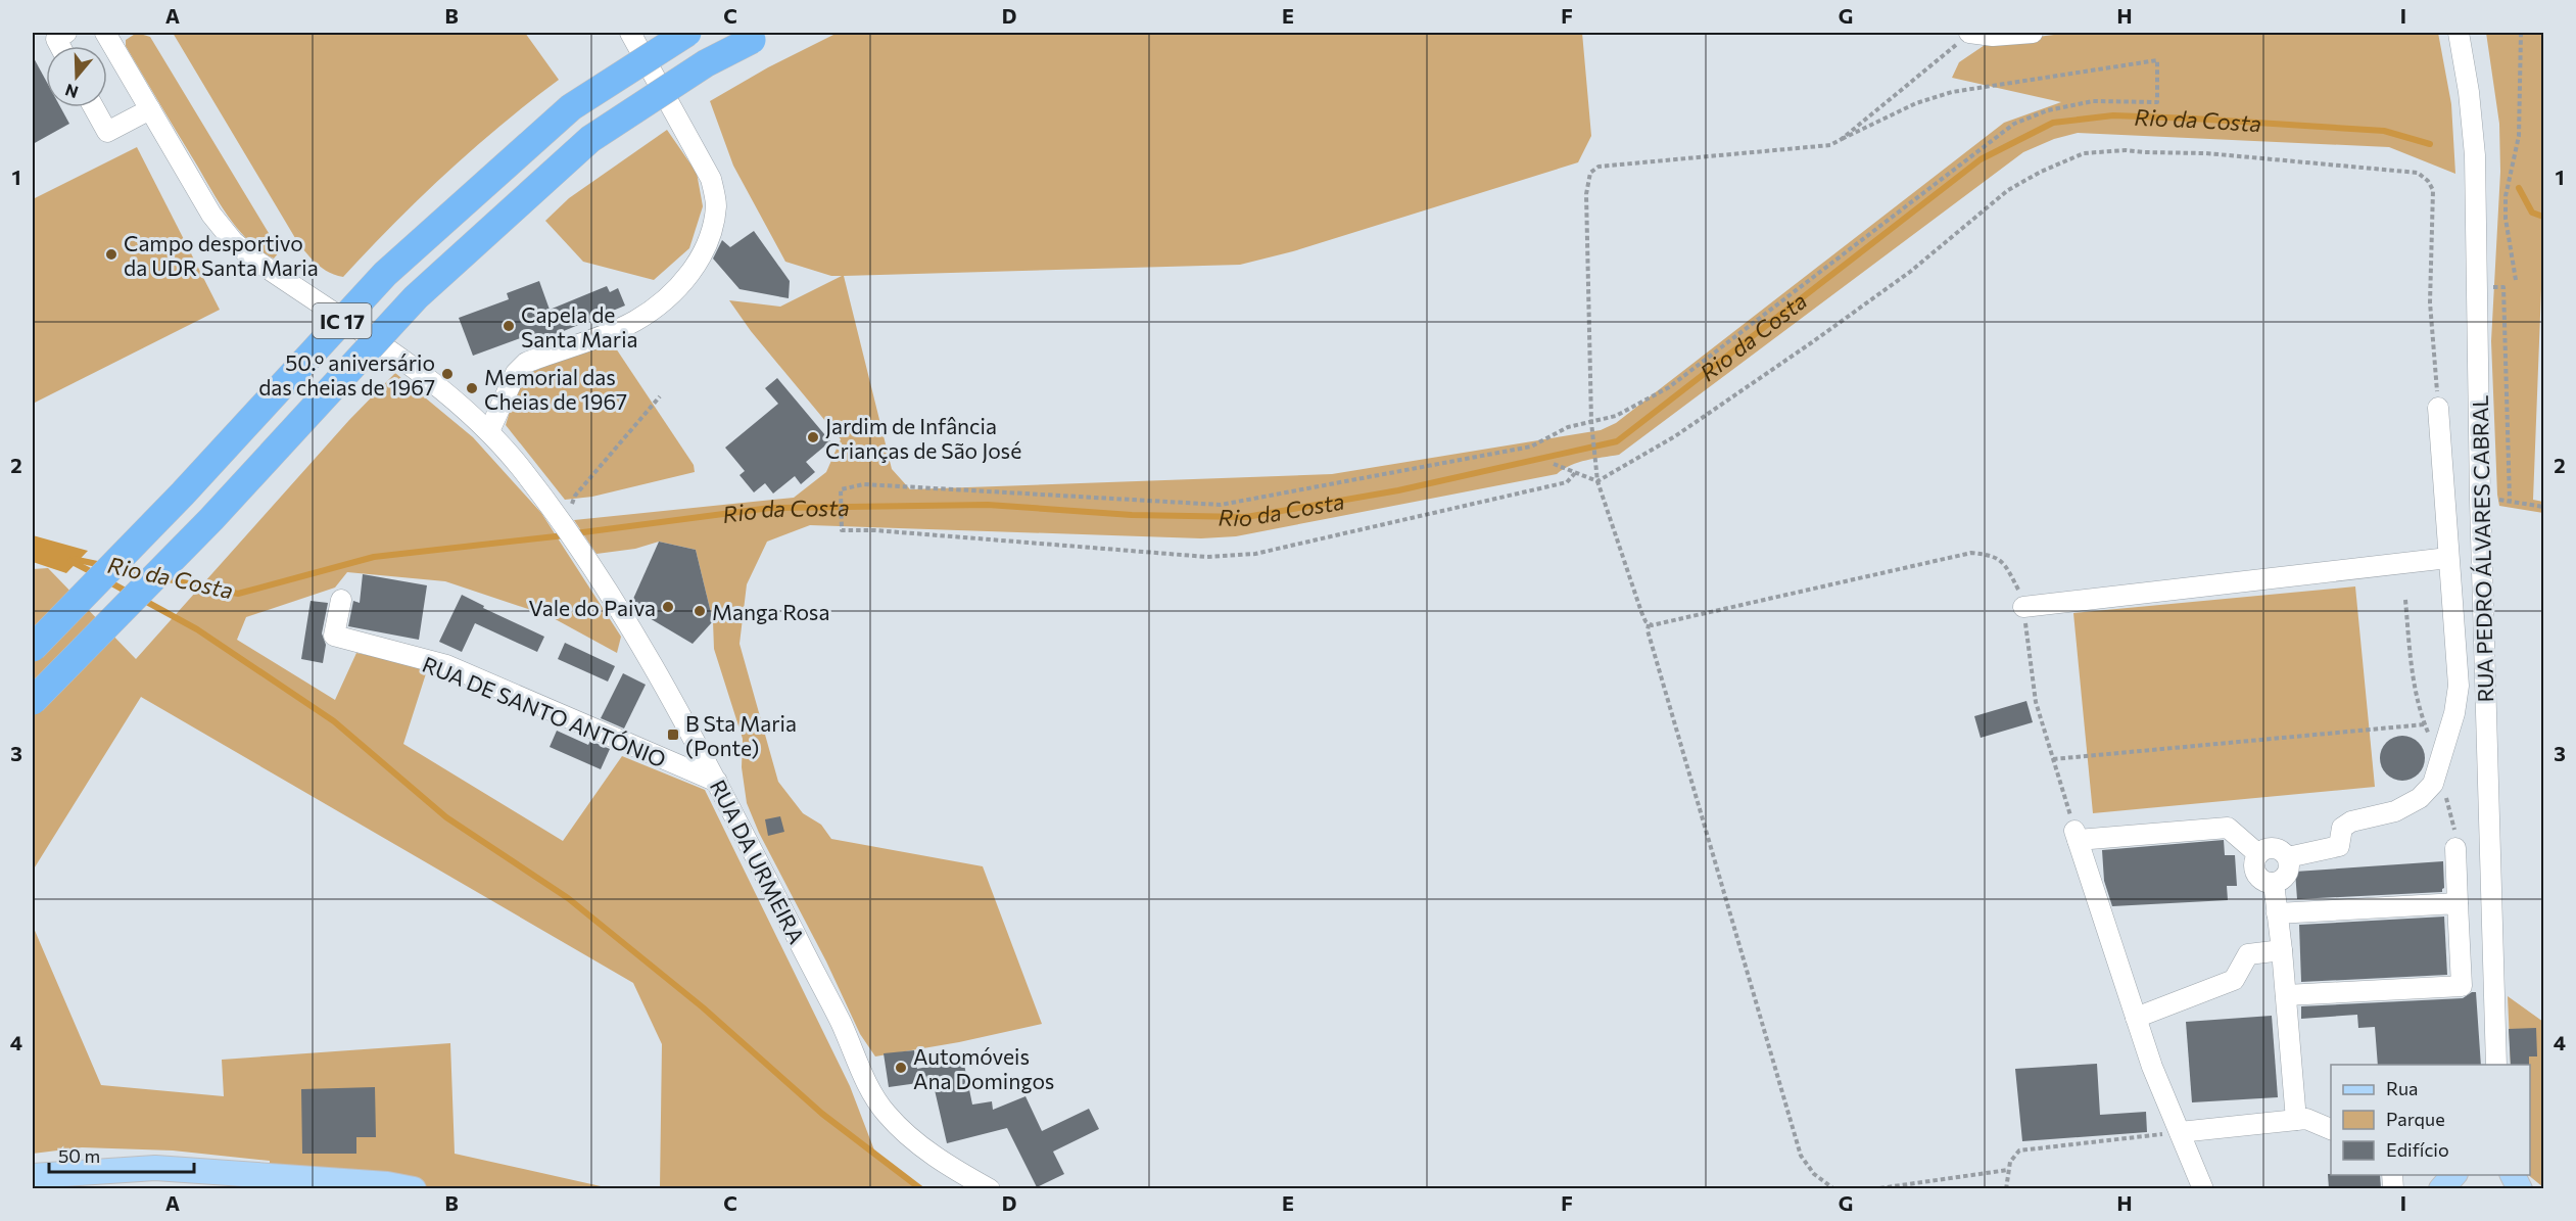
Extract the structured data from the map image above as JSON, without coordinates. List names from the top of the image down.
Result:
{
  "streets": {
    "highway": ["IC 17"],
    "street": ["RUA PEDRO ÁLVARES CABRAL", "RUA DE SANTO ANTÓNIO", "RUA DA URMEIRA"]
  },
  "crossings": [
    ["RUA DE SANTO ANTÓNIO", "RUA DA URMEIRA"]
  ],
  "water": ["Rio da Costa"],
  "places": {
    "other": [
      "Campo desportivo da UDR Santa Maria",
      "Capela de Santa Maria",
      "50.º aniversário das cheias de 1967",
      "Memorial das Cheias de 1967",
      "Jardim de Infância Crianças de São José",
      "Vale do Paiva",
      "Manga Rosa",
      "Automóveis Ana Domingos"
    ],
    "transit": ["B Sta Maria (Ponte)"]
  },
  "legend": ["Rua", "Parque", "Edifício"],
  "scale_bar": "50 m",
  "north": "bottom",
  "grid": {
    "columns": [
      "A",
      "B",
      "C",
      "D",
      "E",
      "F",
      "G",
      "H",
      "I"
    ],
    "rows": [
      "1",
      "2",
      "3",
      "4"
    ]
  }
}
